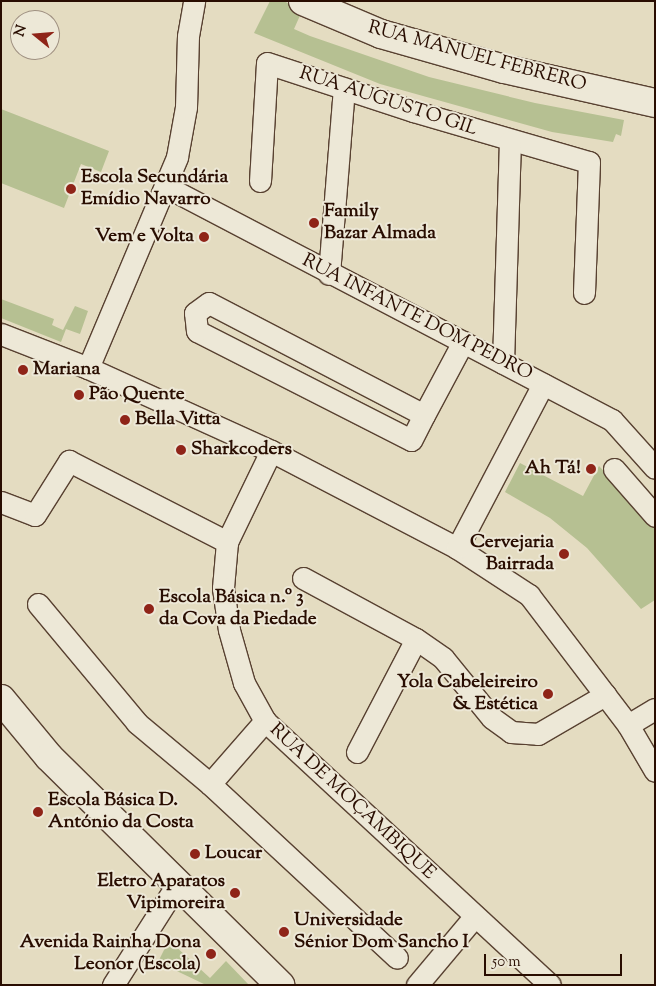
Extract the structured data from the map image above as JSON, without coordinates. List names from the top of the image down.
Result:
{
  "streets": {
    "main road": ["RUA MANUEL FEBRERO"],
    "street": ["RUA AUGUSTO GIL", "RUA INFANTE DOM PEDRO", "RUA DE MOÇAMBIQUE"]
  },
  "places": [
    "Escola Secundária Emídio Navarro",
    "Family Bazar Almada",
    "Vem e Volta",
    "Mariana",
    "Pão Quente",
    "Bella Vitta",
    "Sharkcoders",
    "Ah Tá!",
    "Cervejaria Bairrada",
    "Escola Básica n.º 3 da Cova da Piedade",
    "Yola Cabeleireiro & Estética",
    "Escola Básica D. António da Costa",
    "Loucar",
    "Eletro Aparatos Vipimoreira",
    "Universidade Sénior Dom Sancho I",
    "Avenida Rainha Dona Leonor (Escola)"
  ],
  "scale_bar": "50 m",
  "north": "left"
}
